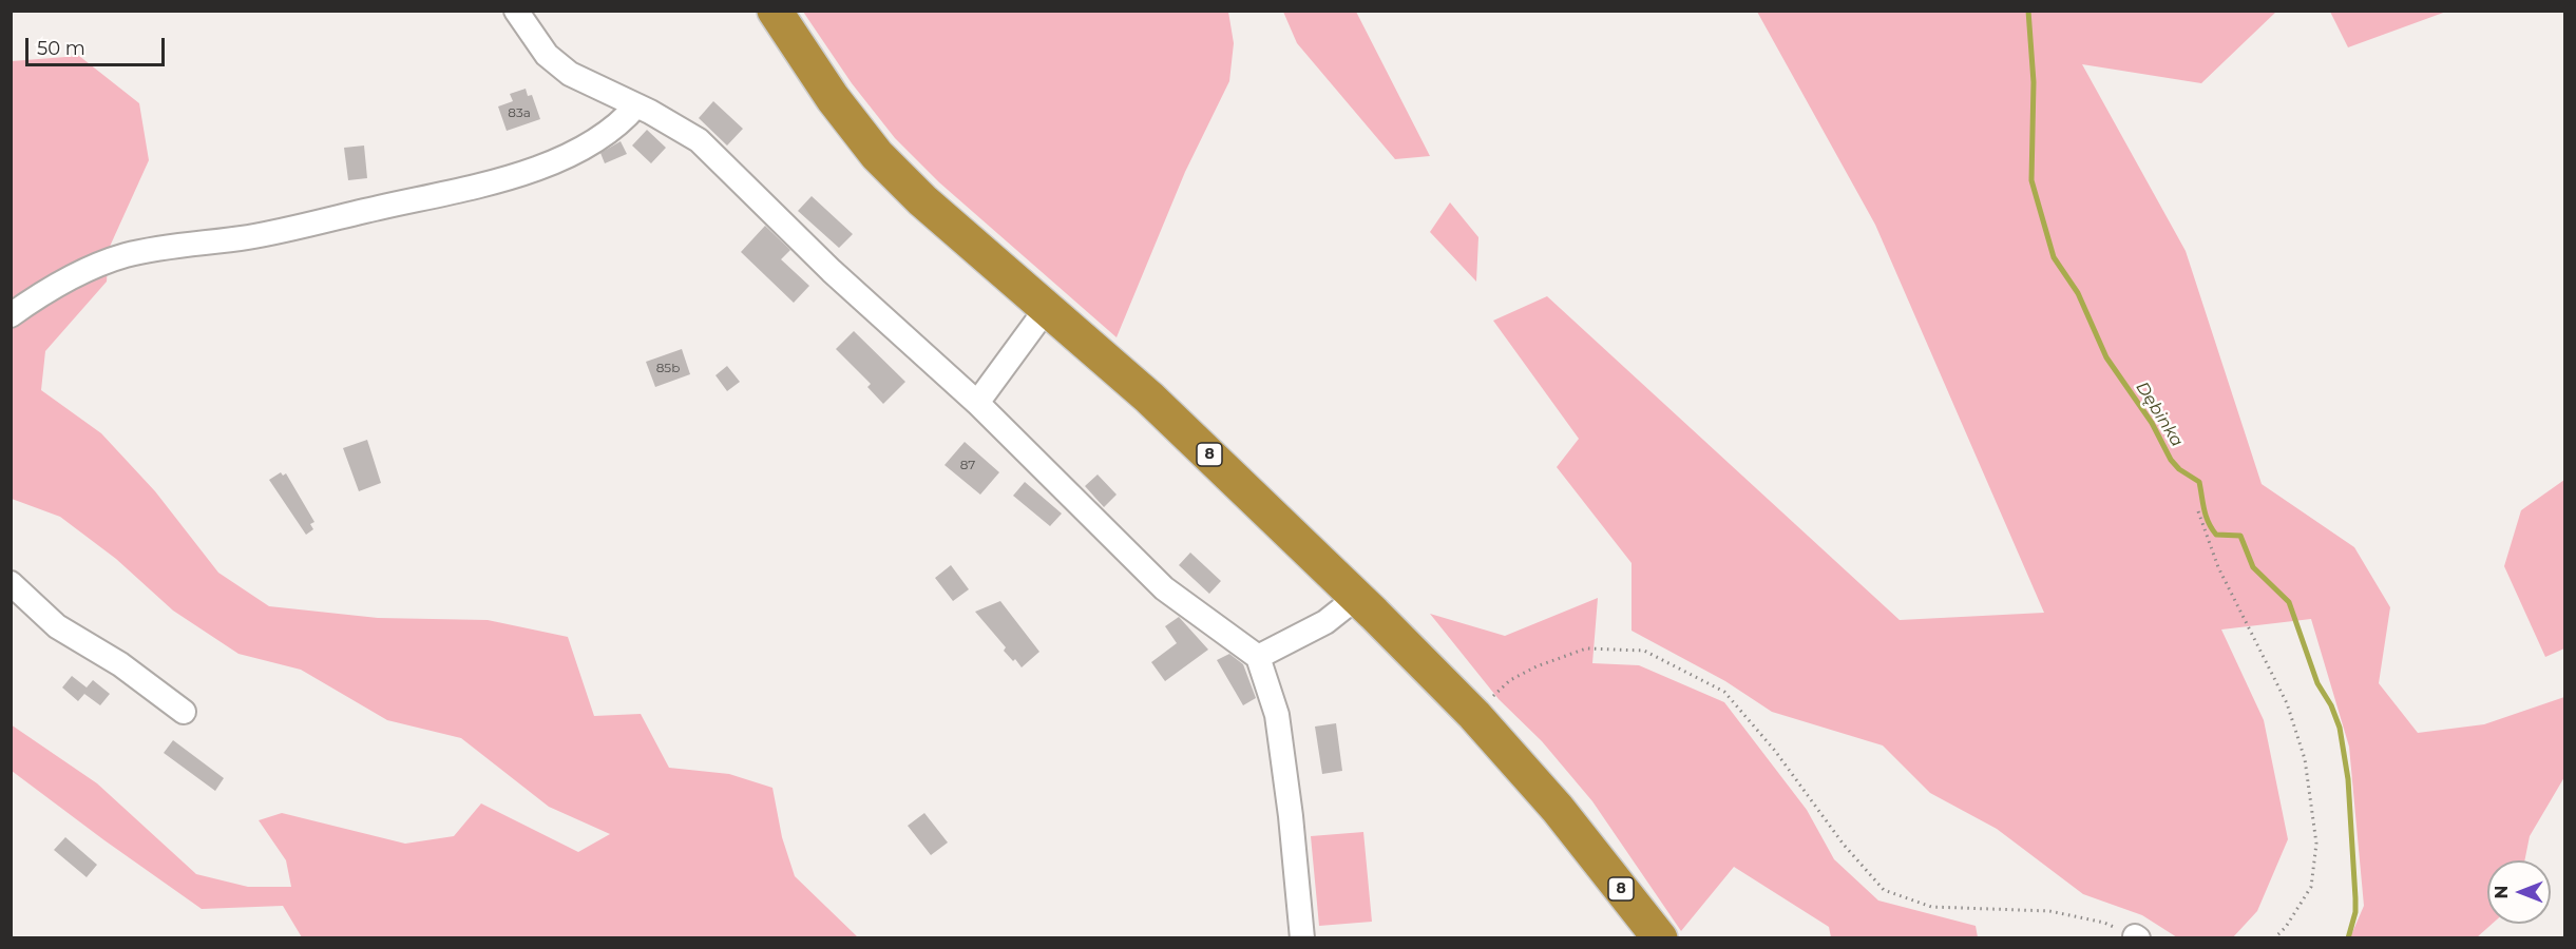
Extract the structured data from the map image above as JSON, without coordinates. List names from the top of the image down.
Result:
{
  "streets": {
    "highway": ["8"]
  },
  "water": ["Dębinka"],
  "house_numbers": ["83a", "85b", "87"],
  "scale_bar": "50 m",
  "north": "left"
}
